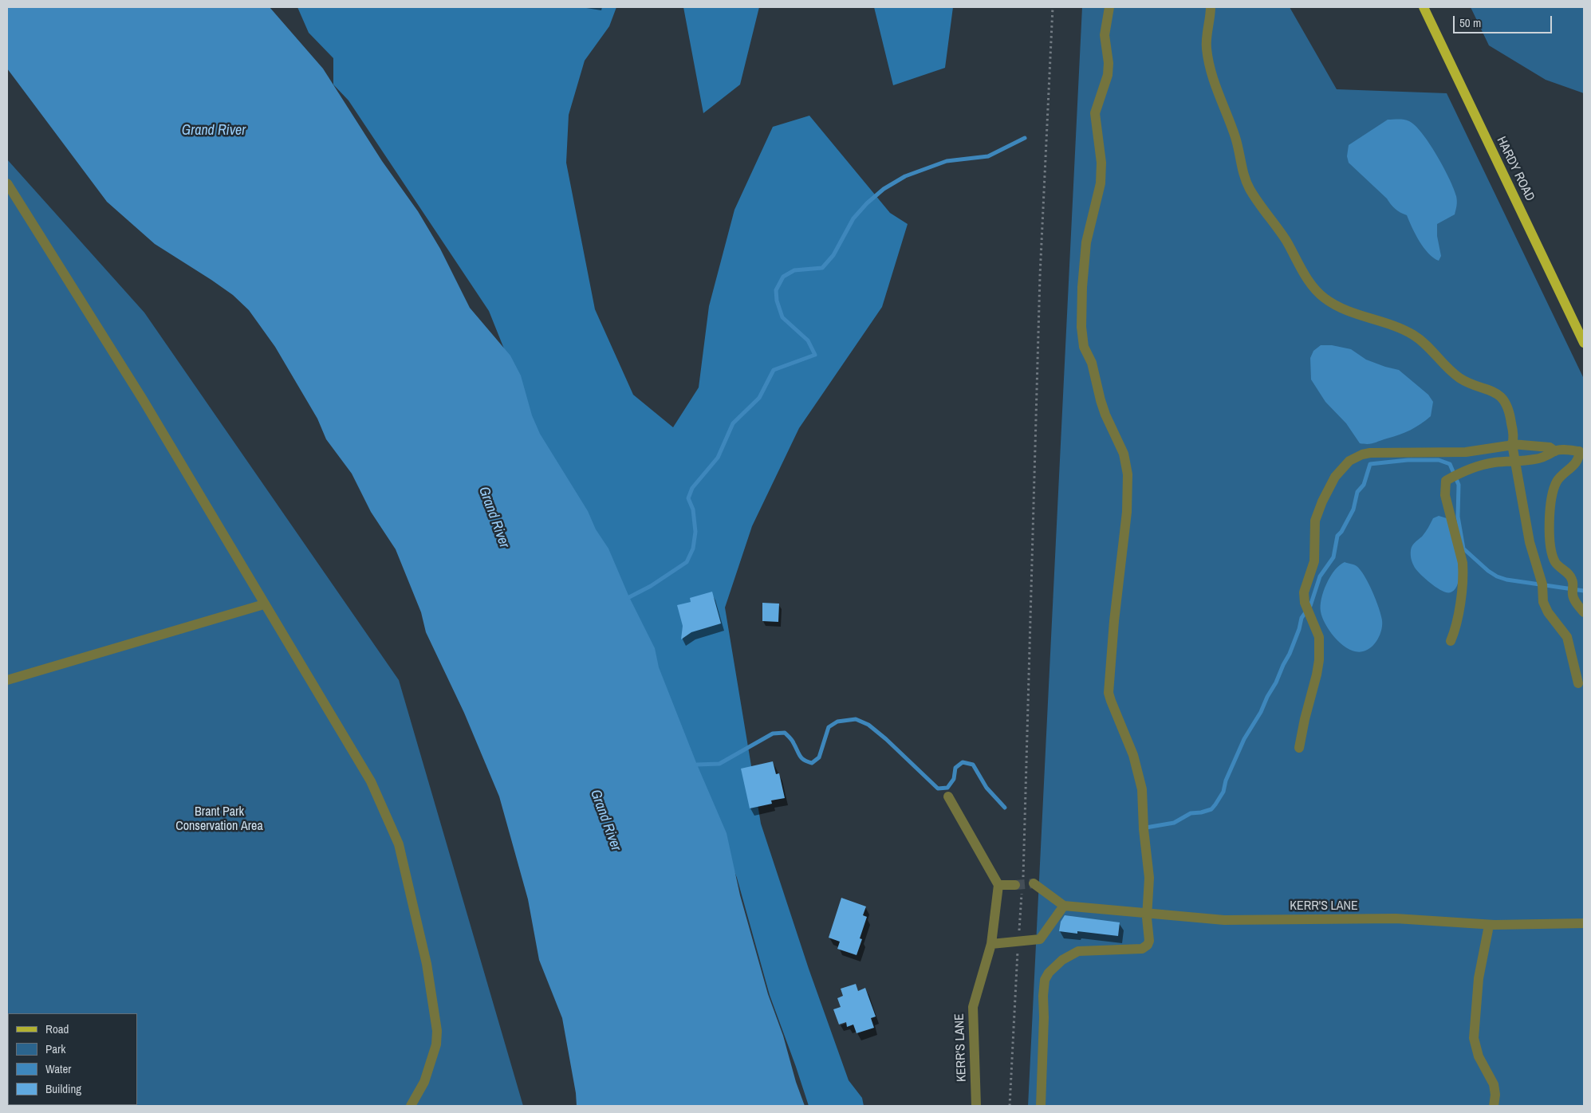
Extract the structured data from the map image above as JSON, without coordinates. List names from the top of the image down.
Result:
{
  "streets": {
    "main road": ["HARDY ROAD"],
    "street": ["KERR'S LANE"]
  },
  "water": ["Grand River"],
  "parks": ["Brant Park Conservation Area"],
  "legend": [
    "Road",
    "Park",
    "Water",
    "Building"
  ],
  "scale_bar": "50 m"
}
